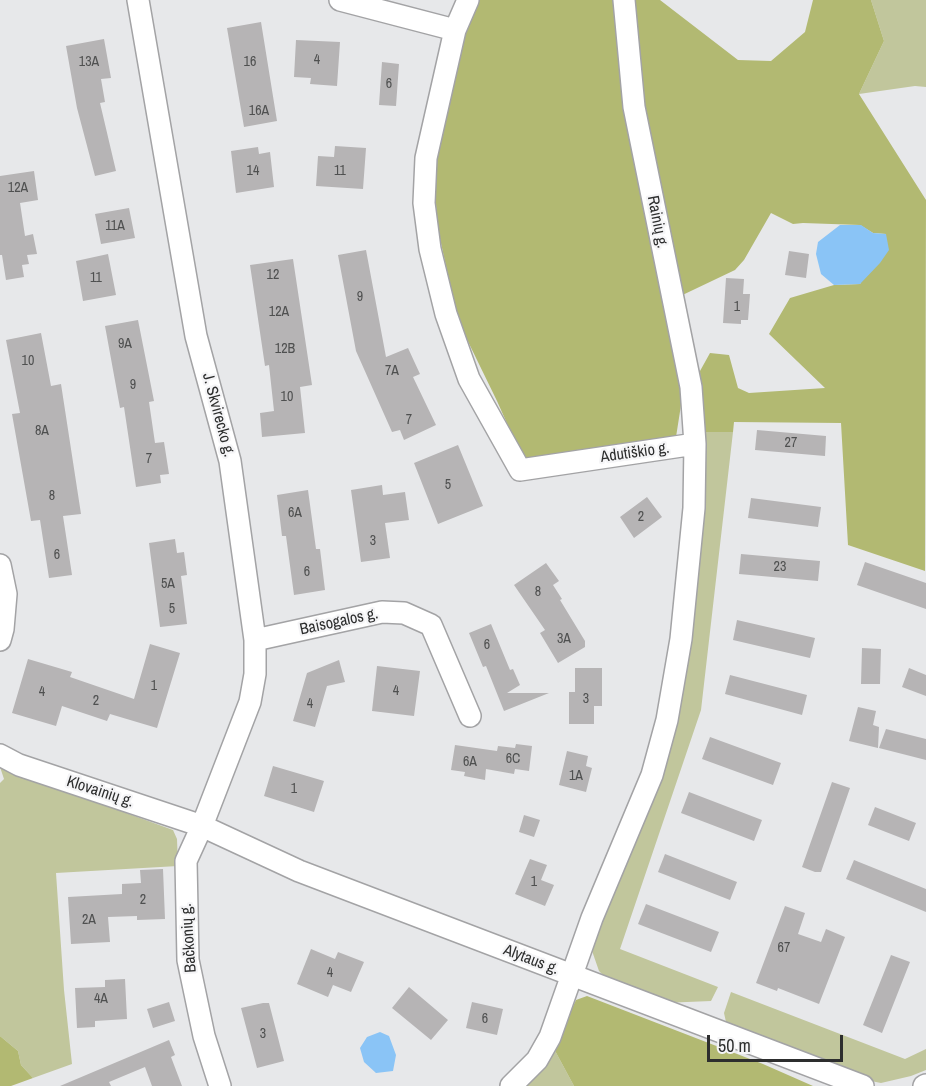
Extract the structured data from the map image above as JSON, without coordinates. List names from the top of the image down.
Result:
{
  "streets": {
    "street": [
      "Rainių g.",
      "J. Skvirecko g.",
      "Adutiškio g.",
      "Baisogalos g.",
      "Klovainių g.",
      "Bačkonių g.",
      "Alytaus g."
    ]
  },
  "crossings": [
    ["Rainių g.", "Adutiškio g."],
    ["J. Skvirecko g.", "Baisogalos g."],
    ["J. Skvirecko g.", "Klovainių g."],
    ["J. Skvirecko g.", "Bačkonių g."],
    ["J. Skvirecko g.", "Alytaus g."],
    ["Adutiškio g.", "Alytaus g."],
    ["Klovainių g.", "Bačkonių g."],
    ["Klovainių g.", "Alytaus g."],
    ["Bačkonių g.", "Alytaus g."]
  ],
  "house_numbers": [
    "4",
    "13A",
    "16",
    "6",
    "16A",
    "14",
    "11",
    "12A",
    "11A",
    "12",
    "11",
    "9",
    "1",
    "12A",
    "9A",
    "12B",
    "10",
    "7A",
    "9",
    "10",
    "7",
    "8A",
    "27",
    "7",
    "5",
    "8",
    "6A",
    "2",
    "3",
    "6",
    "23",
    "6",
    "5A",
    "8",
    "5",
    "3A",
    "6",
    "1",
    "4",
    "4",
    "3",
    "2",
    "4",
    "6C",
    "6A",
    "1A",
    "1",
    "1",
    "2",
    "2A",
    "67",
    "4",
    "4A",
    "6",
    "3"
  ],
  "scale_bar": "50 m"
}
